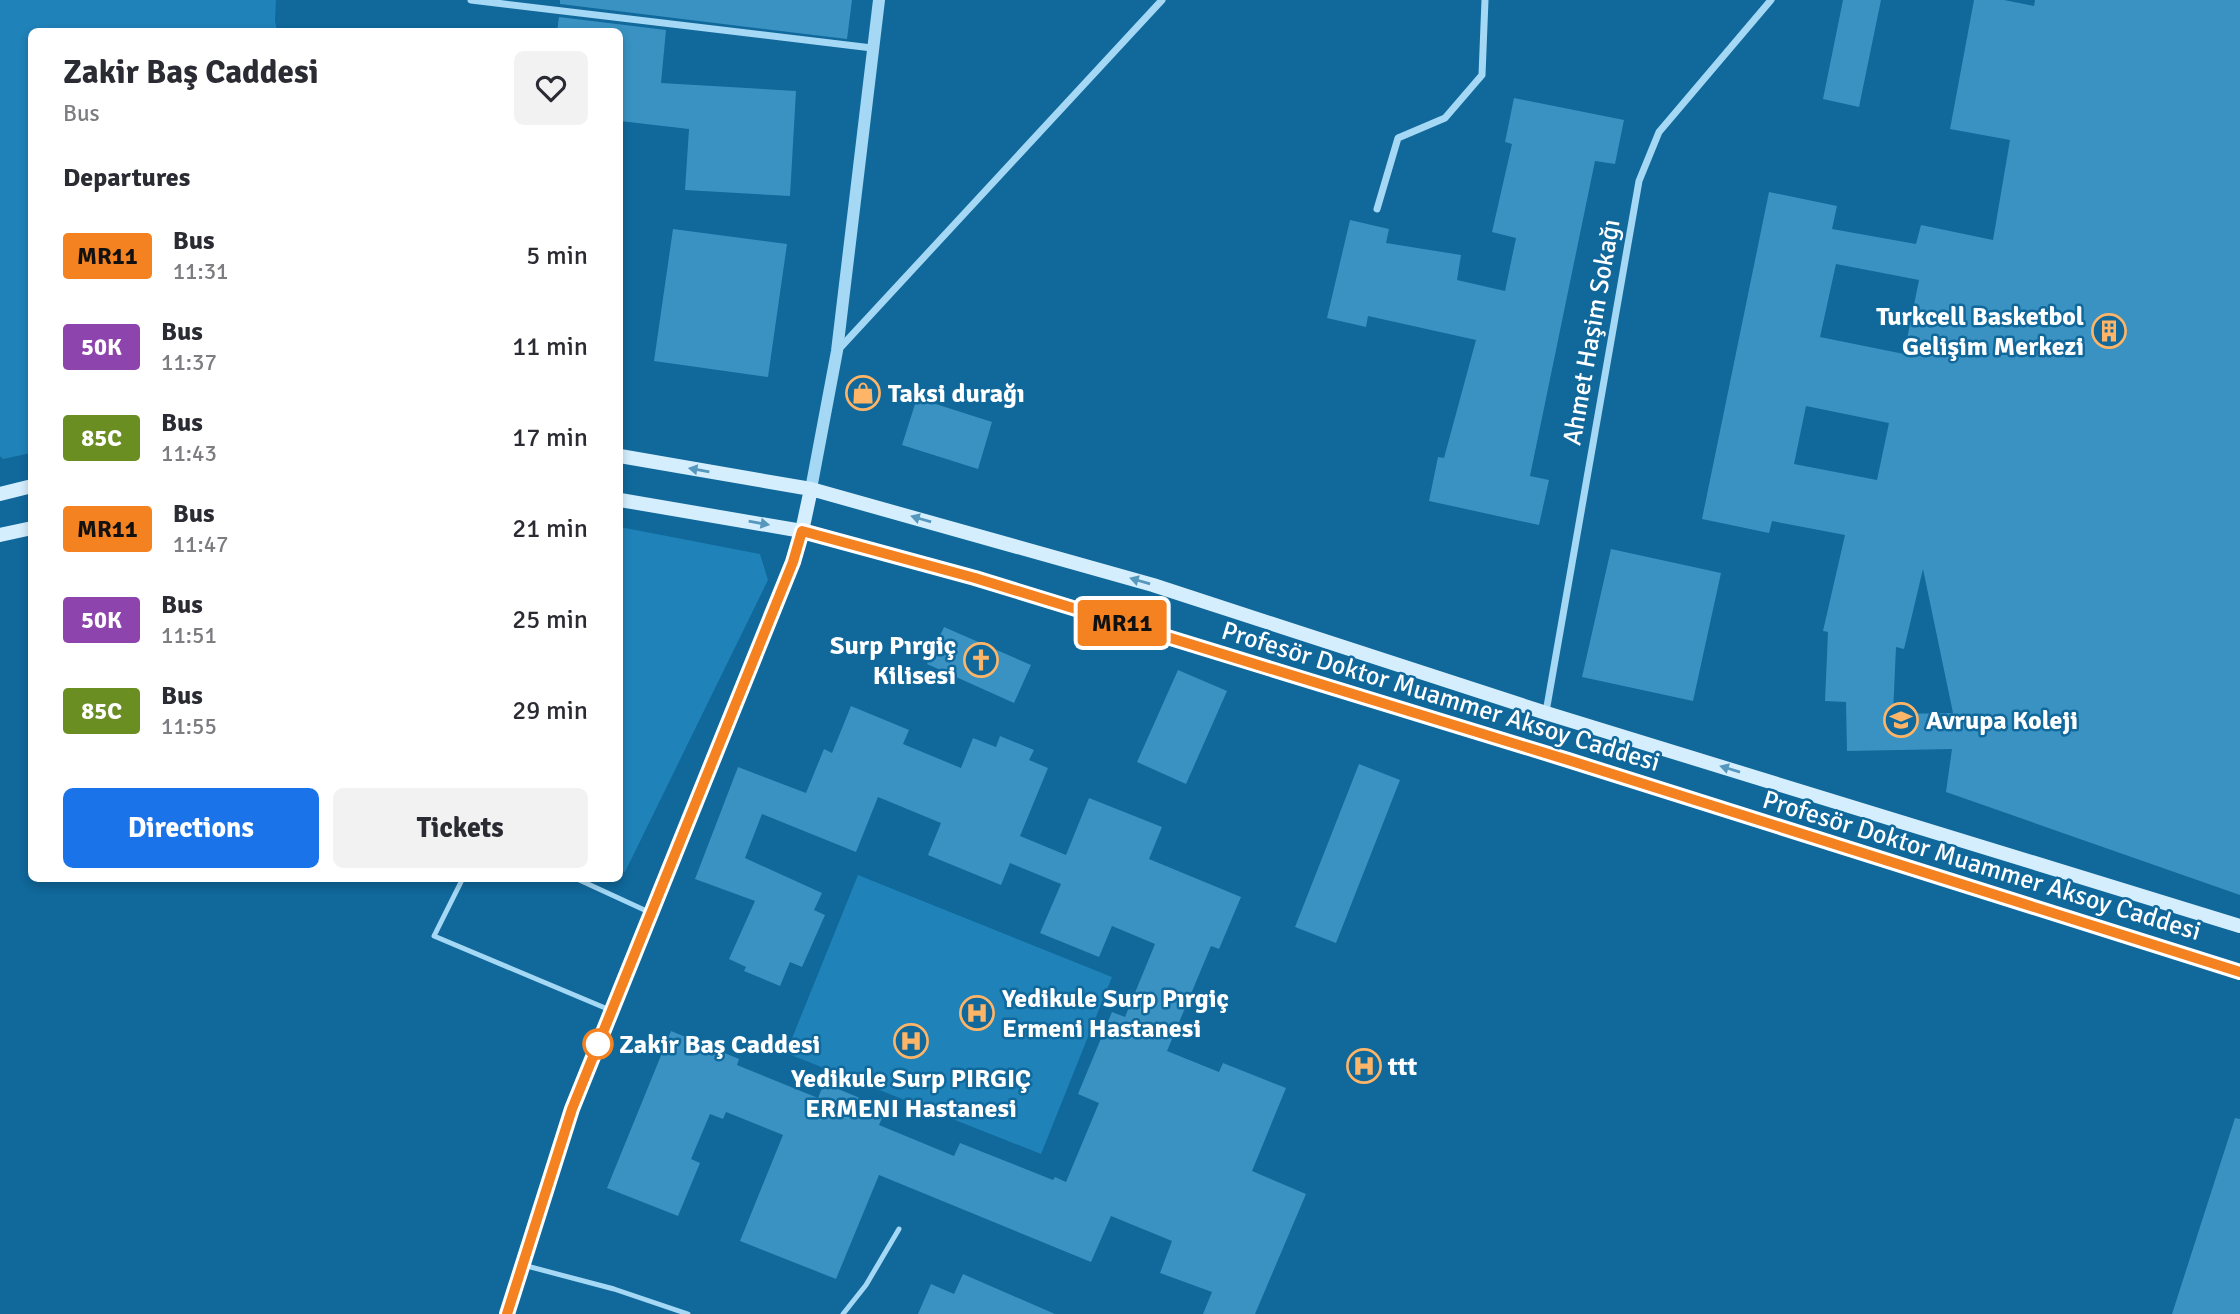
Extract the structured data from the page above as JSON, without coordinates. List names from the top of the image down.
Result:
{
  "streets": {
    "main road": ["Profesör Doktor Muammer Aksoy Caddesi"],
    "street": ["Ahmet Haşim Sokağı"]
  },
  "crossings": [
    ["Ahmet Haşim Sokağı", "Profesör Doktor Muammer Aksoy Caddesi"]
  ],
  "places": {
    "building": ["Turkcell Basketbol Gelişim Merkezi"],
    "shop": ["Taksi durağı"],
    "church": ["Surp Pırgiç Kilisesi"],
    "school or university": ["Avrupa Koleji"],
    "hospital": ["Yedikule Surp Pırgiç Ermeni Hastanesi", "Yedikule Surp PIRGIÇ ERMENI Hastanesi", "ttt"],
    "other": ["Zakir Baş Caddesi"]
  },
  "lines": ["bus line MR11"],
  "page": {
    "on_map": "MR11",
    "heading": [
      ["Zakir Baş Caddesi", "Bus"],
      "Departures"
    ],
    "list": [
      {
        "mark": "MR11",
        "name": "Bus",
        "note": "11:31",
        "value": "5 min"
      },
      {
        "mark": "50K",
        "name": "Bus",
        "note": "11:37",
        "value": "11 min"
      },
      {
        "mark": "85C",
        "name": "Bus",
        "note": "11:43",
        "value": "17 min"
      },
      {
        "mark": "MR11",
        "name": "Bus",
        "note": "11:47",
        "value": "21 min"
      },
      {
        "mark": "50K",
        "name": "Bus",
        "note": "11:51",
        "value": "25 min"
      },
      {
        "mark": "85C",
        "name": "Bus",
        "note": "11:55",
        "value": "29 min"
      }
    ],
    "buttons": ["Directions", "Tickets"]
  }
}
